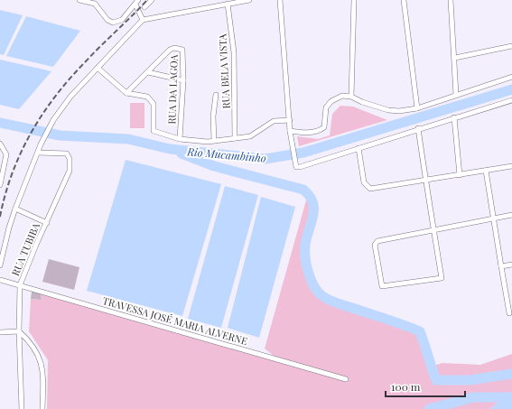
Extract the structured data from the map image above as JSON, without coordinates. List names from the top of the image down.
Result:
{
  "streets": {
    "street": [
      "RUA BELA VISTA",
      "RUA DA LAGOA",
      "RUA TUBIBA",
      "TRAVESSA JOSÉ MARIA ALVERNE"
    ]
  },
  "crossings": [
    ["RUA TUBIBA", "TRAVESSA JOSÉ MARIA ALVERNE"]
  ],
  "water": ["Rio Mucambinho"],
  "scale_bar": "100 m"
}
